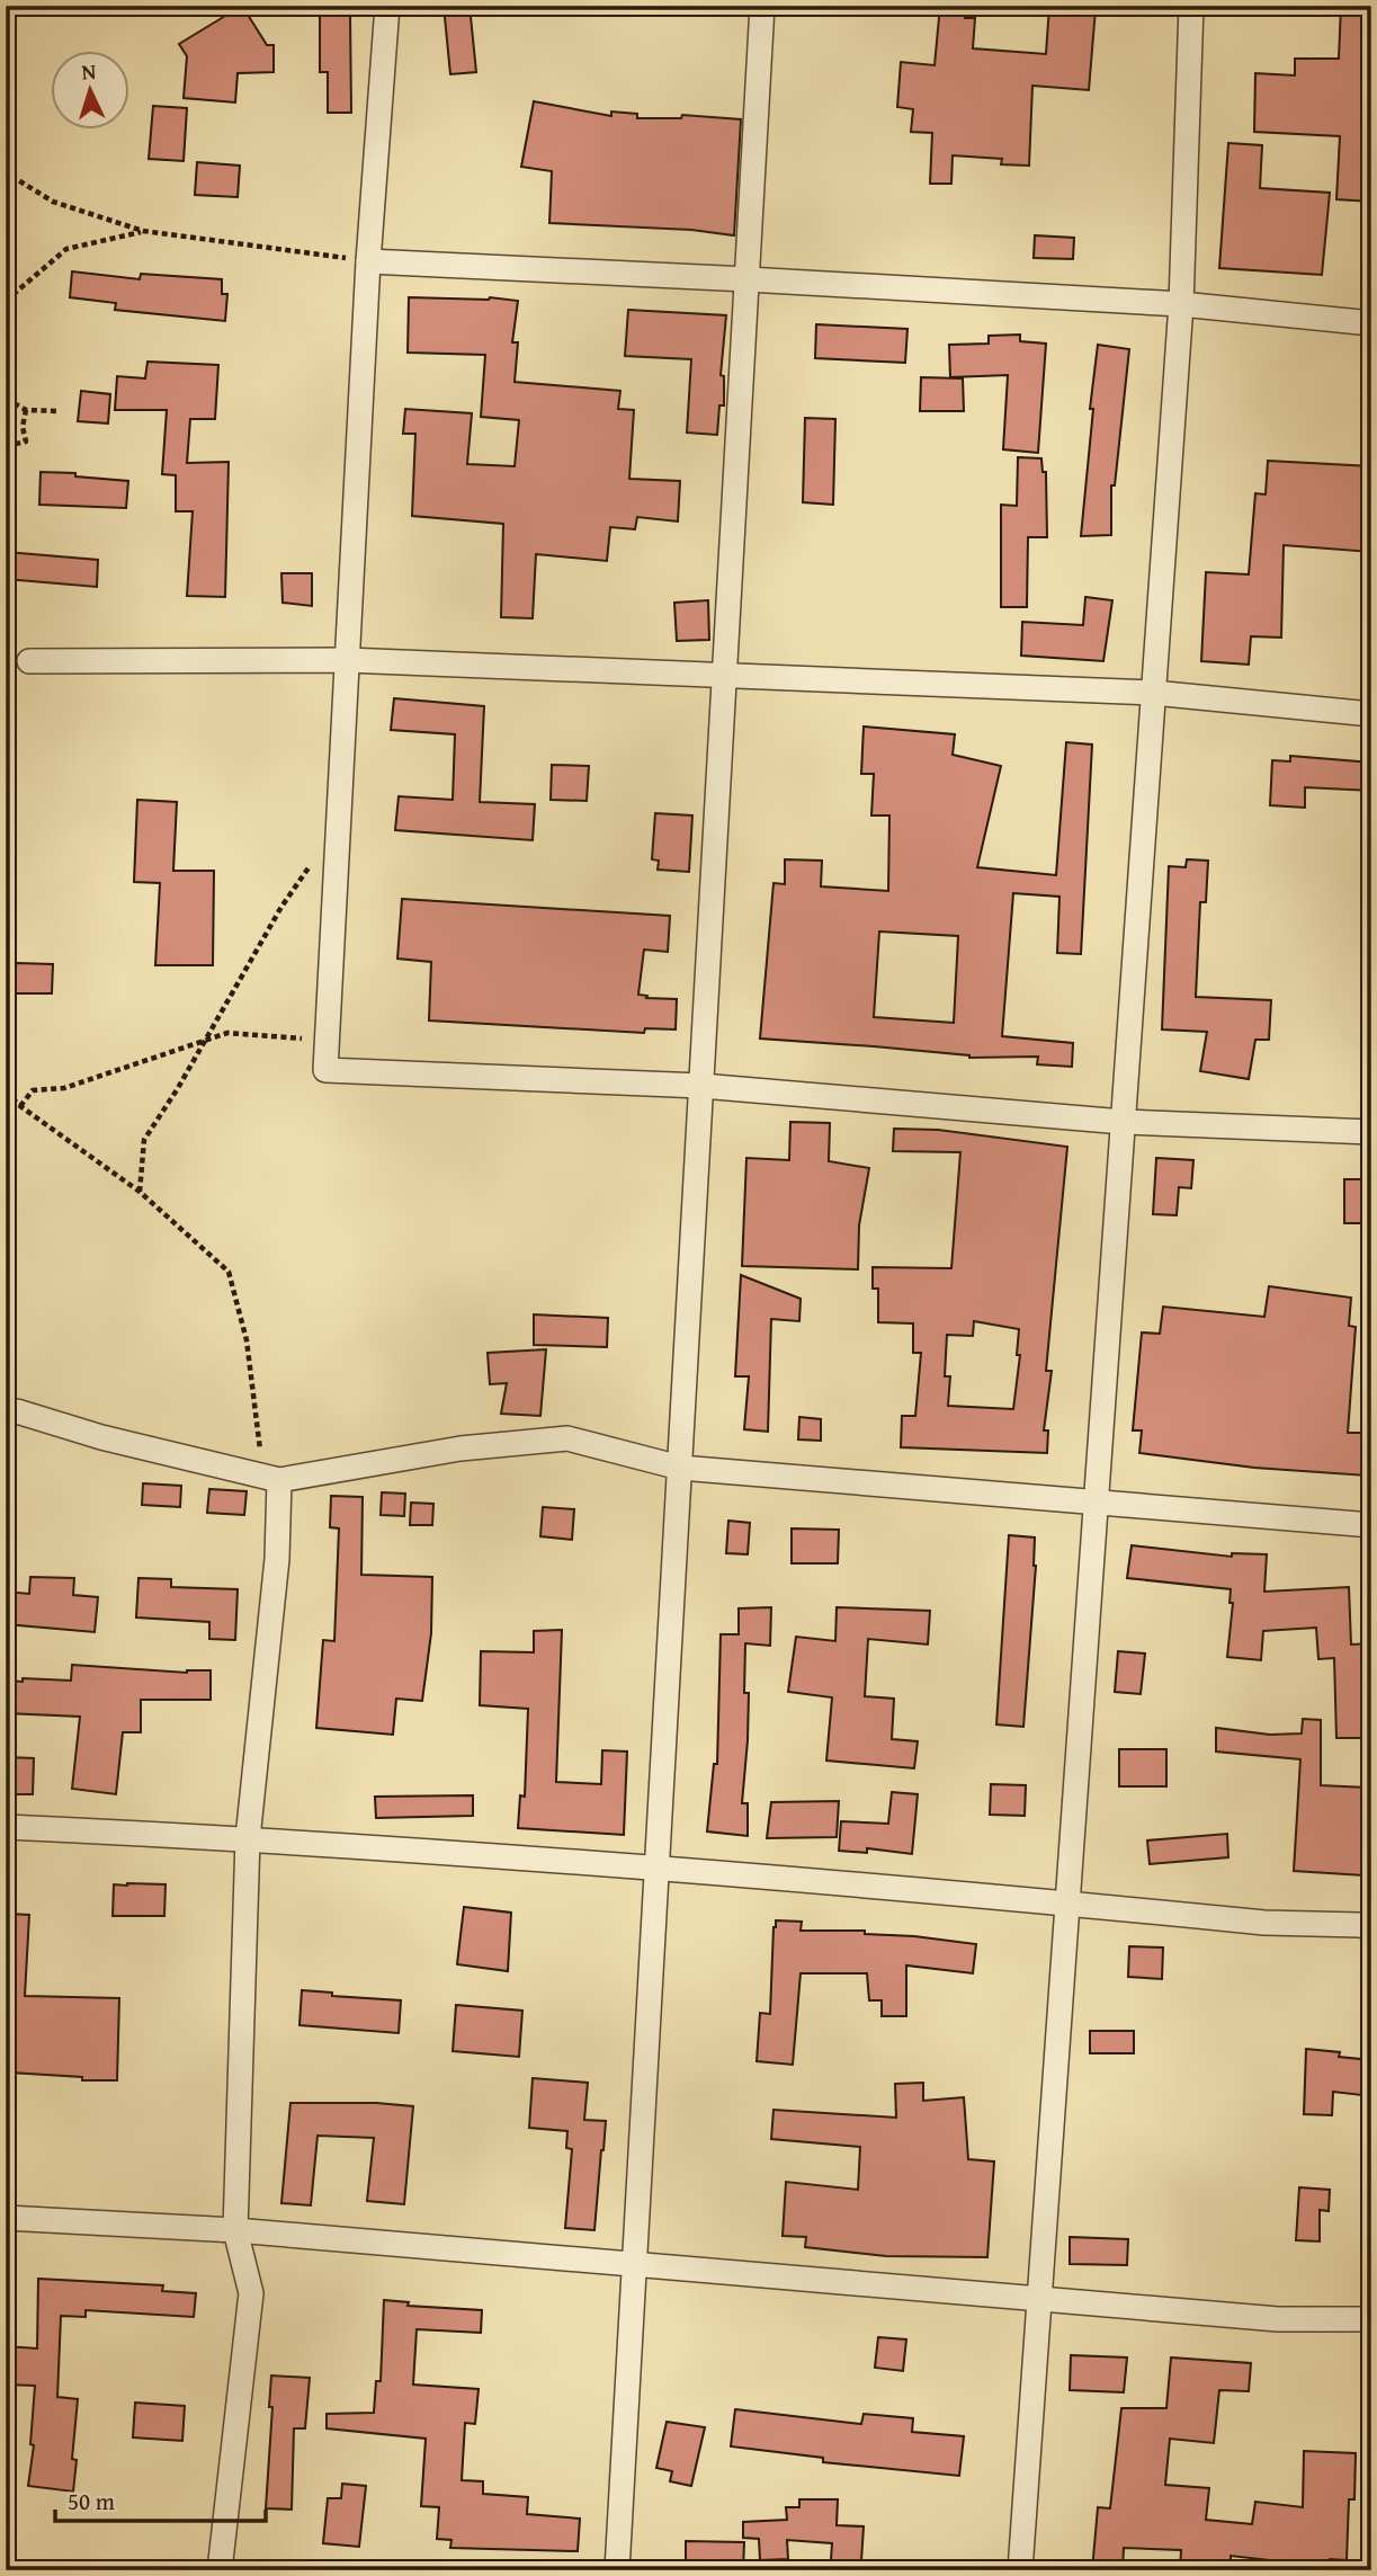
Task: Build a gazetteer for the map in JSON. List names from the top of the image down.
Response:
{
  "scale_bar": "50 m",
  "north": "top"
}
